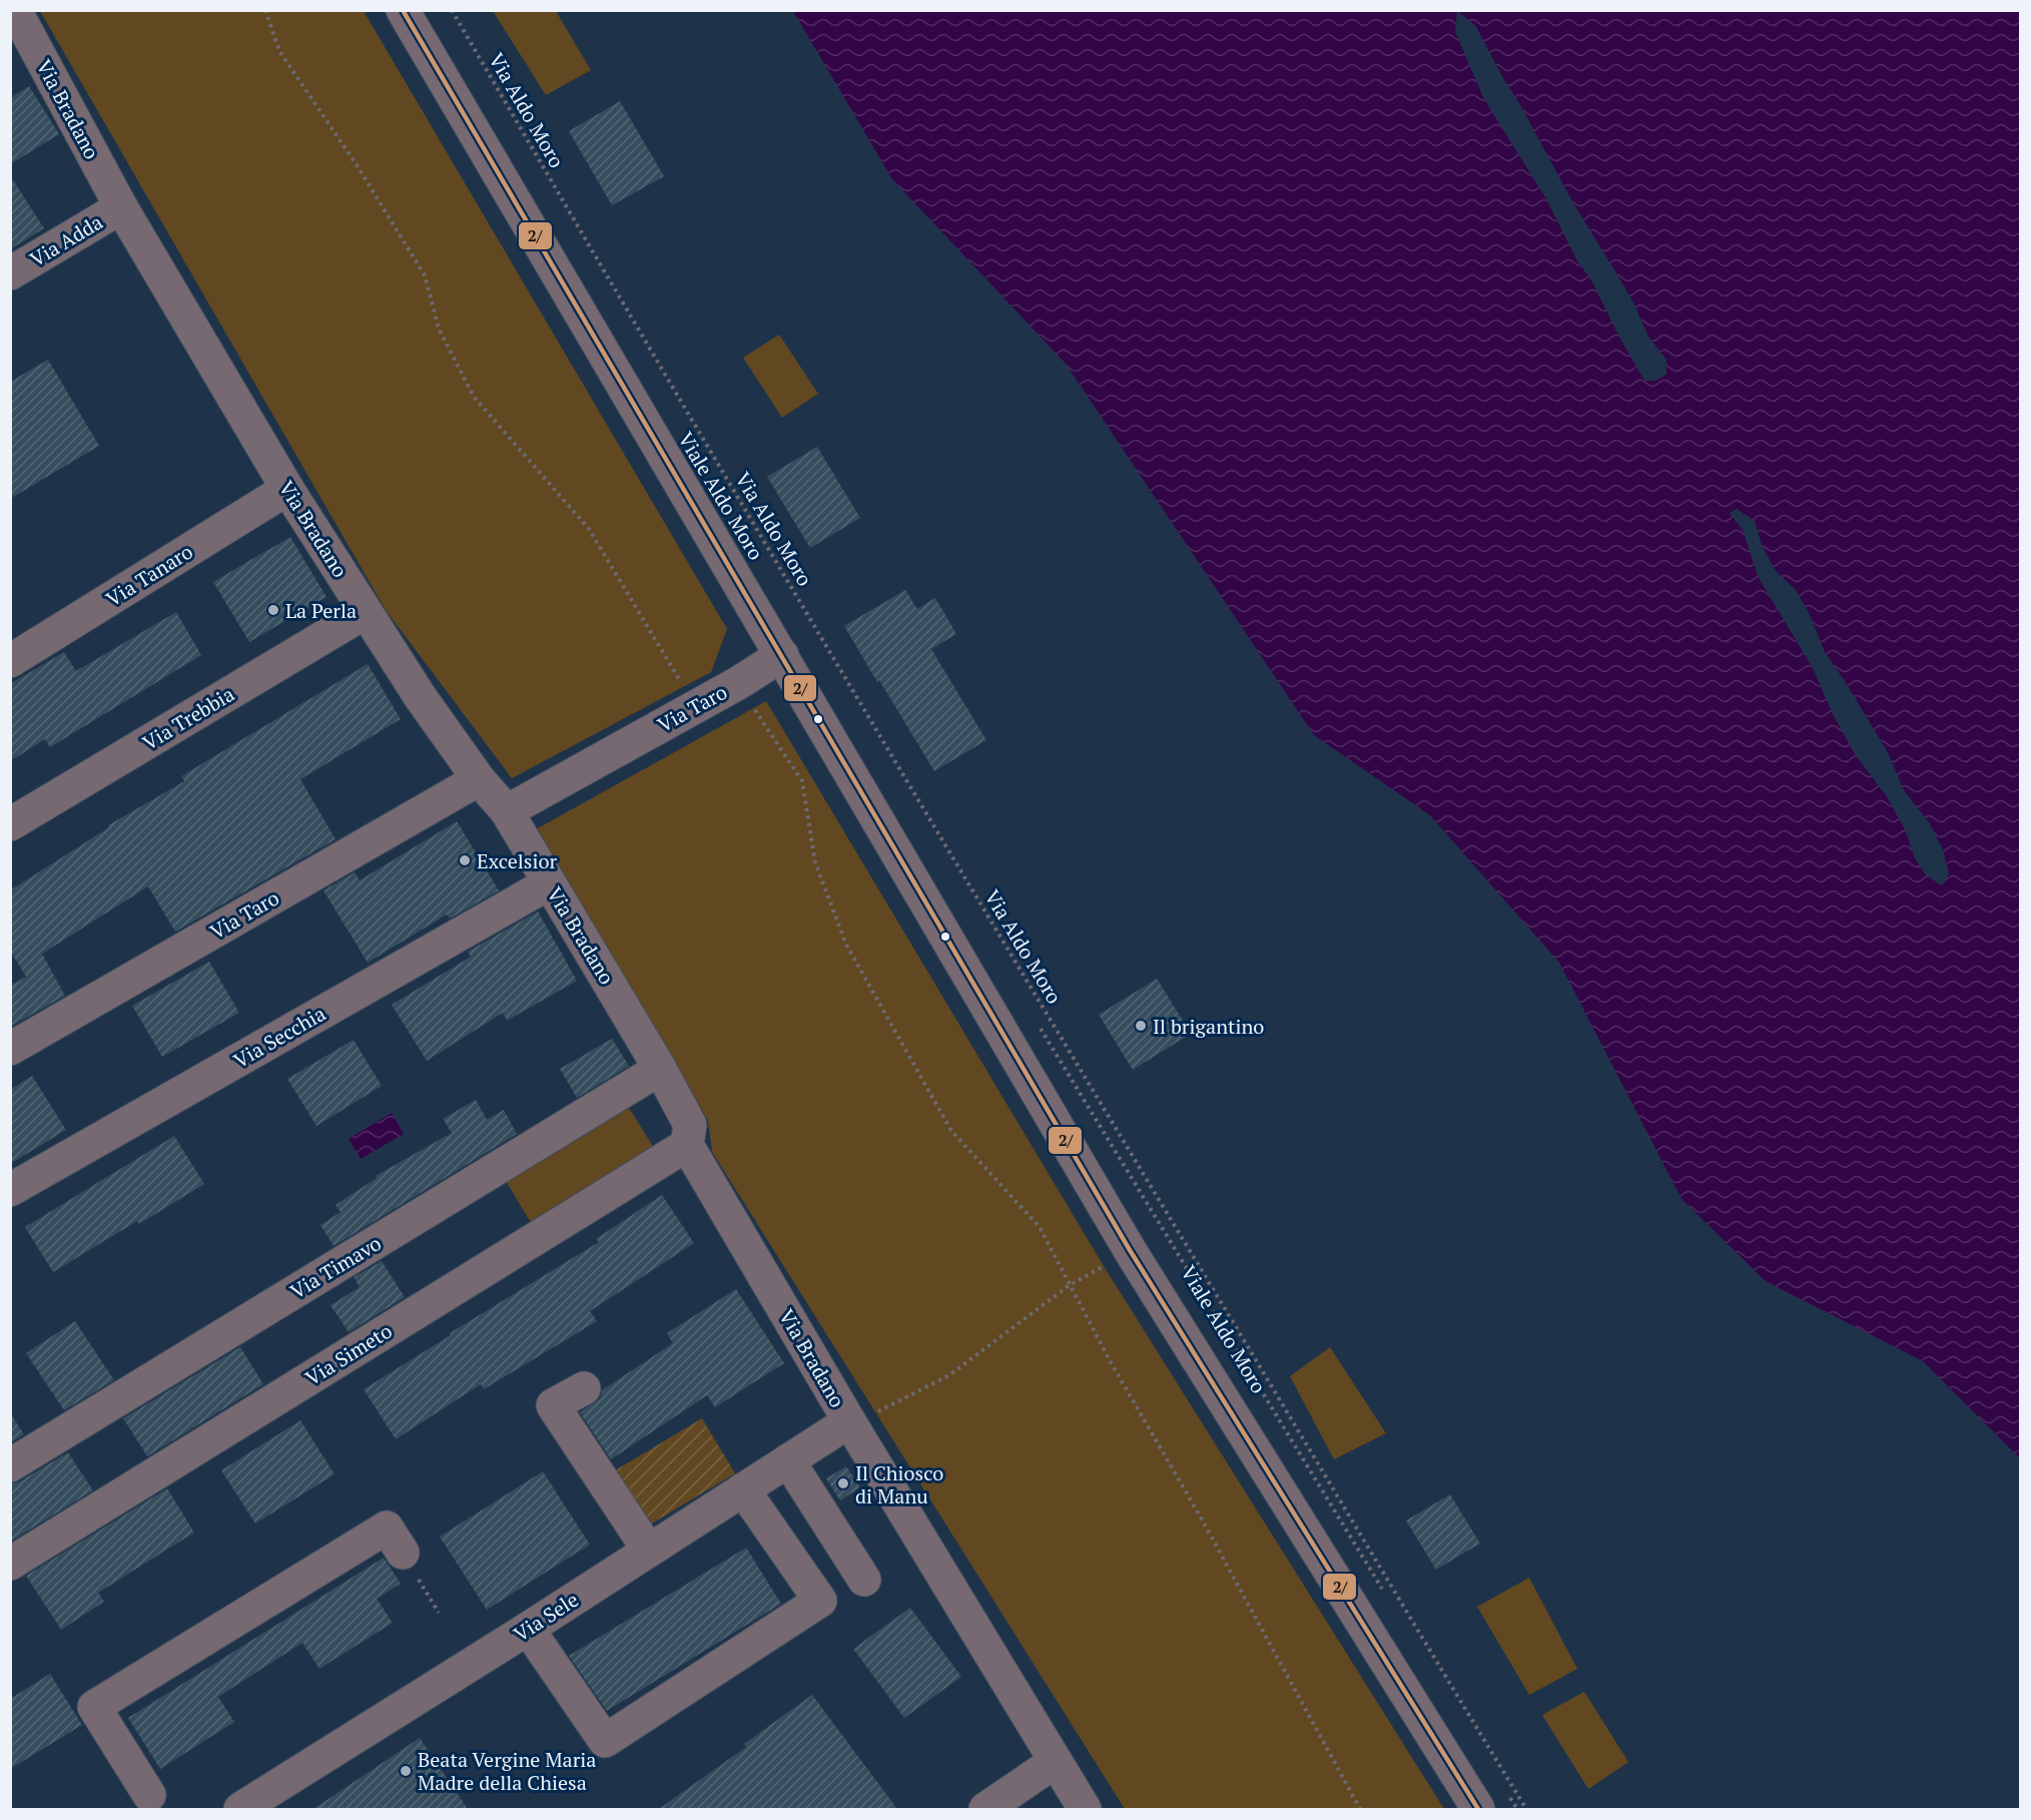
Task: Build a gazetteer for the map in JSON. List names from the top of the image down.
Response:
{
  "streets": {
    "street": [
      "Via Bradano",
      "Via Adda",
      "Viale Aldo Moro",
      "Via Tanaro",
      "Via Taro",
      "Via Trebbia",
      "Via Secchia",
      "Via Timavo",
      "Via Simeto",
      "Via Sele"
    ],
    "path": ["Via Aldo Moro"]
  },
  "crossings": [
    ["Via Bradano", "Via Adda"],
    ["Via Bradano", "Via Tanaro"],
    ["Via Bradano", "Via Taro"],
    ["Via Bradano", "Via Trebbia"],
    ["Via Bradano", "Via Secchia"],
    ["Via Bradano", "Via Timavo"],
    ["Via Bradano", "Via Simeto"],
    ["Via Bradano", "Via Sele"],
    ["Via Aldo Moro", "Viale Aldo Moro"],
    ["Viale Aldo Moro", "Via Taro"]
  ],
  "places": [
    "La Perla",
    "Excelsior",
    "Il brigantino",
    "Il Chiosco di Manu",
    "Beata Vergine Maria Madre della Chiesa"
  ],
  "lines": ["transit line 2/"]
}
